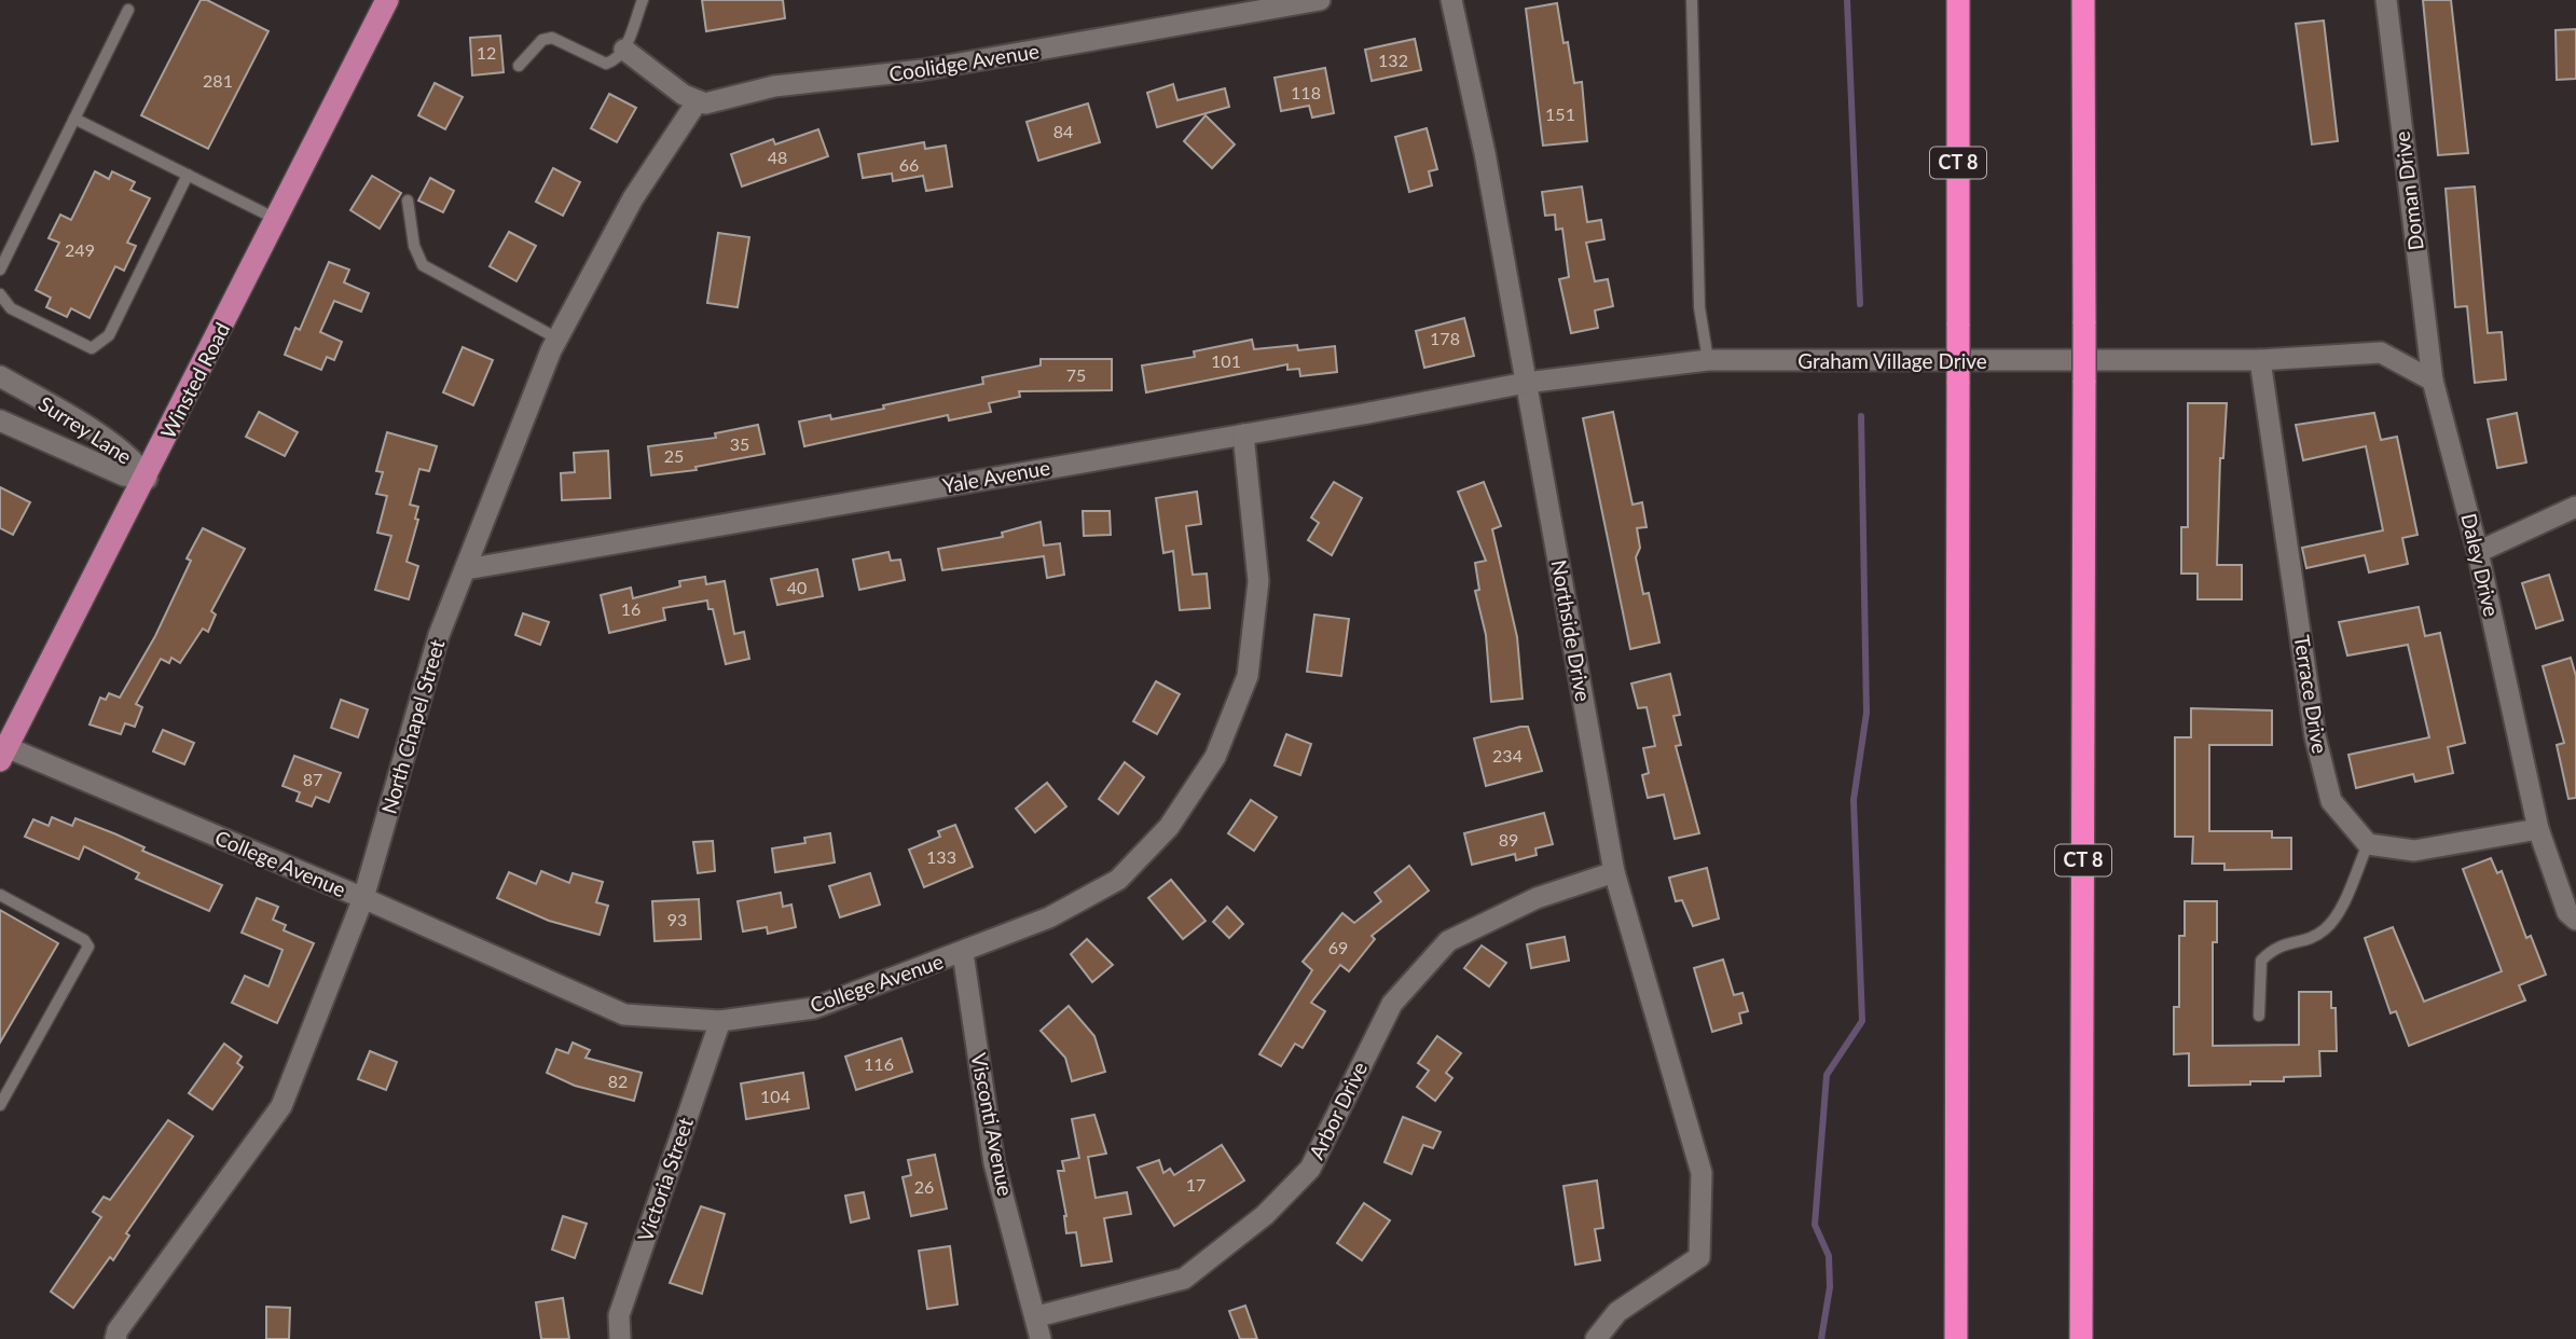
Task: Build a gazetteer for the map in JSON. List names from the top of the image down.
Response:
{
  "streets": {
    "highway": ["CT 8"],
    "main road": ["Winsted Road"],
    "street": [
      "Coolidge Avenue",
      "Doman Drive",
      "Graham Village Drive",
      "Surrey Lane",
      "Yale Avenue",
      "Daley Drive",
      "Northside Drive",
      "Terrace Drive",
      "North Chapel Street",
      "College Avenue",
      "Arbor Drive",
      "Visconti Avenue",
      "Victoria Street"
    ]
  },
  "crossings": [
    ["Coolidge Avenue", "North Chapel Street"],
    ["Doman Drive", "Daley Drive"],
    ["Graham Village Drive", "Yale Avenue"],
    ["Graham Village Drive", "Northside Drive"],
    ["Graham Village Drive", "Terrace Drive"],
    ["Winsted Road", "Surrey Lane"],
    ["Winsted Road", "College Avenue"],
    ["Yale Avenue", "Northside Drive"],
    ["Yale Avenue", "North Chapel Street"],
    ["Yale Avenue", "College Avenue"],
    ["Northside Drive", "Arbor Drive"],
    ["North Chapel Street", "College Avenue"],
    ["College Avenue", "Visconti Avenue"],
    ["College Avenue", "Victoria Street"],
    ["Arbor Drive", "Visconti Avenue"]
  ],
  "house_numbers": [
    "12",
    "132",
    "281",
    "118",
    "151",
    "84",
    "48",
    "66",
    "249",
    "178",
    "101",
    "75",
    "35",
    "25",
    "40",
    "16",
    "234",
    "87",
    "89",
    "133",
    "93",
    "69",
    "116",
    "82",
    "104",
    "17",
    "26"
  ]
}
